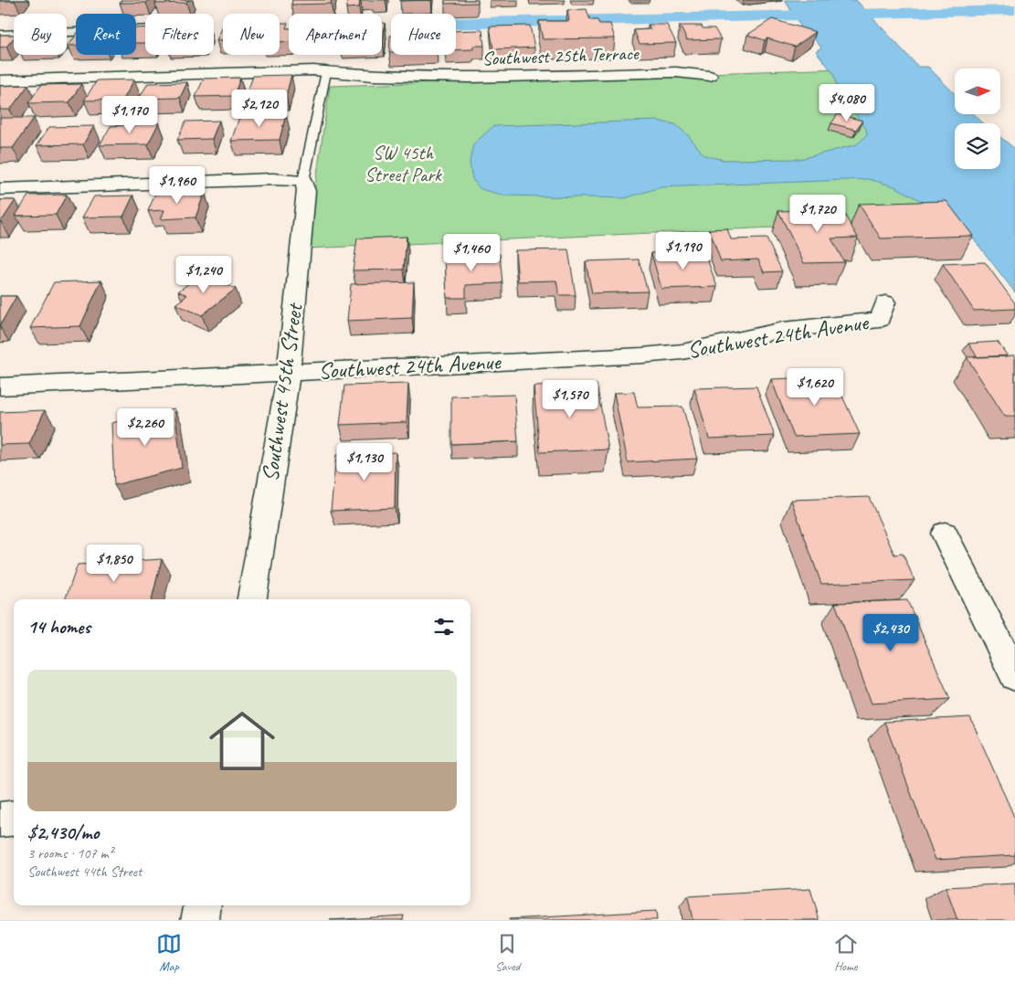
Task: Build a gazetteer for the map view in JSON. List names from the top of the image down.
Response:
{
  "streets": {
    "street": ["Southwest 25th Terrace", "Southwest 24th Avenue", "Southwest 45th Street"]
  },
  "crossings": [
    ["Southwest 24th Avenue", "Southwest 45th Street"]
  ],
  "parks": ["SW 45th Street Park"],
  "north": "right",
  "page": {
    "chip": [
      "Buy",
      "Rent",
      "Filters",
      "New",
      "Apartment",
      "House"
    ],
    "price": [
      "$4,080",
      "$2,120",
      "$1,170",
      "$1,960",
      "$1,720",
      "$1,190",
      "$1,460",
      "$1,240",
      "$1,620",
      "$1,570",
      "$2,260",
      "$1,130",
      "$1,850",
      "$2,430"
    ],
    "heading": "14 homes",
    "list": [
      {
        "name": "$2,430/mo",
        "note": "3 rooms · 107 m² · Southwest 44th Street"
      }
    ],
    "tabs": ["Map", "Saved", "Home"]
  }
}
